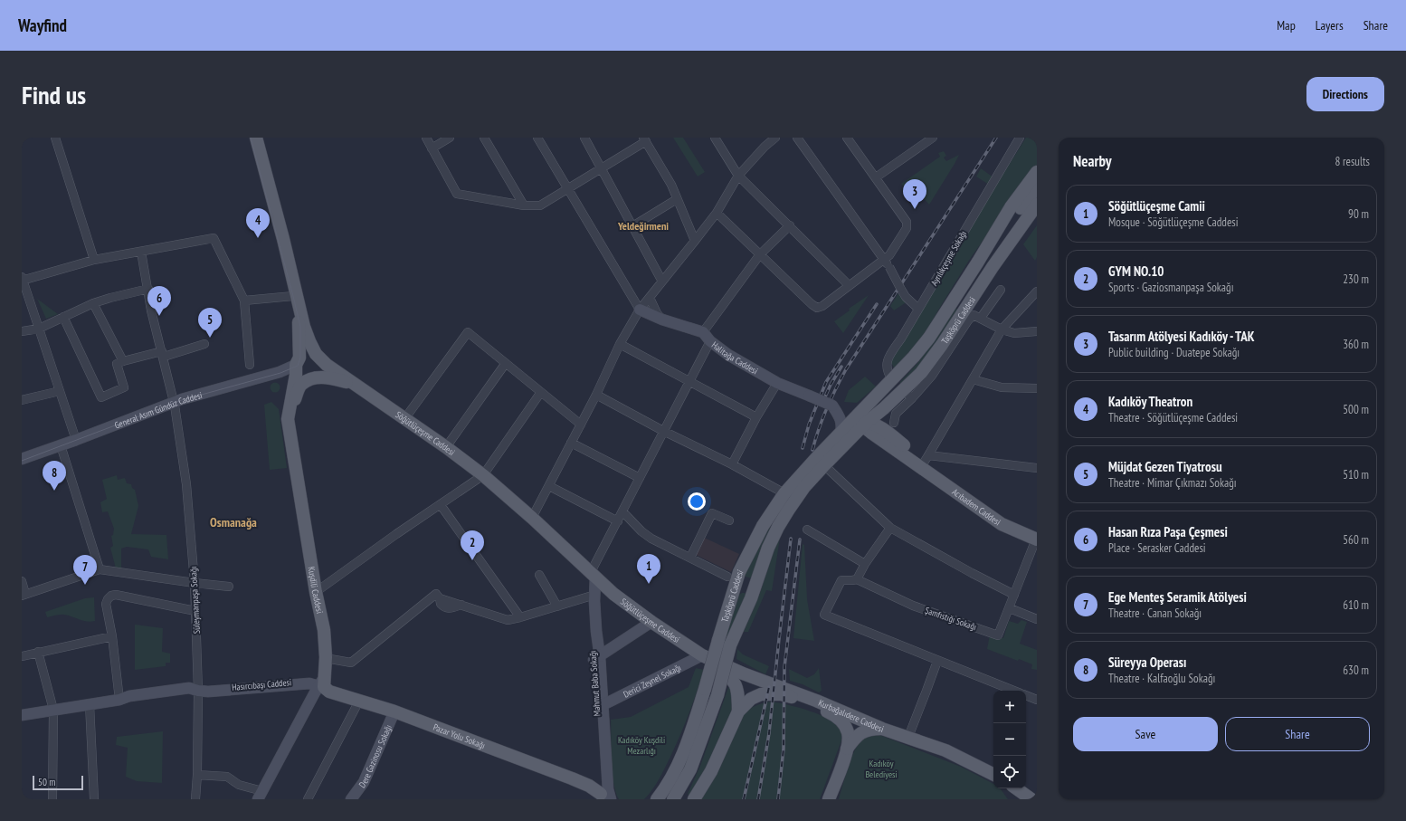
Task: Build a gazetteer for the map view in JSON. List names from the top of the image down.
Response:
{
  "streets": {
    "main road": [
      "Taşköprü Caddesi",
      "Söğütlüçeşme Caddesi",
      "Acıbadem Caddesi",
      "Kuşdili Caddesi",
      "Kurbağalıdere Caddesi",
      "Pazar Yolu Sokağı"
    ],
    "street": [
      "Ayrılıkçeşme Sokağı",
      "Halitağa Caddesi",
      "General Asım Gündüz Caddesi",
      "Süleymanpaşa Sokağı",
      "Şamfıstığı Sokağı",
      "Derici Zeynel Sokağı",
      "Mahmut Baba Sokağı",
      "Hasırcıbaşı Caddesi",
      "Dere Gazinosu Sokağı"
    ]
  },
  "crossings": [
    ["Ayrılıkçeşme Sokağı", "Taşköprü Caddesi"],
    ["Taşköprü Caddesi", "Halitağa Caddesi"],
    ["Taşköprü Caddesi", "Acıbadem Caddesi"],
    ["Halitağa Caddesi", "Acıbadem Caddesi"],
    ["General Asım Gündüz Caddesi", "Kuşdili Caddesi"],
    ["General Asım Gündüz Caddesi", "Süleymanpaşa Sokağı"],
    ["Söğütlüçeşme Caddesi", "Derici Zeynel Sokağı"],
    ["Söğütlüçeşme Caddesi", "Mahmut Baba Sokağı"],
    ["Söğütlüçeşme Caddesi", "Kurbağalıdere Caddesi"],
    ["Acıbadem Caddesi", "Şamfıstığı Sokağı"],
    ["Kuşdili Caddesi", "Hasırcıbaşı Caddesi"],
    ["Kuşdili Caddesi", "Pazar Yolu Sokağı"],
    ["Süleymanpaşa Sokağı", "Hasırcıbaşı Caddesi"],
    ["Derici Zeynel Sokağı", "Mahmut Baba Sokağı"],
    ["Derici Zeynel Sokağı", "Kurbağalıdere Caddesi"],
    ["Mahmut Baba Sokağı", "Pazar Yolu Sokağı"],
    ["Hasırcıbaşı Caddesi", "Pazar Yolu Sokağı"],
    ["Pazar Yolu Sokağı", "Dere Gazinosu Sokağı"]
  ],
  "districts": ["Yeldeğirmeni", "Osmanağa"],
  "parks": ["Kadıköy Kuşdili Mezarlığı", "Kadıköy Belediyesi"],
  "scale_bar": "50 m",
  "page": {
    "header": "Wayfind",
    "nav": ["Map", "Layers", "Share"],
    "buttons": [
      "Directions",
      ["Save", "Share"]
    ],
    "title": "Find us",
    "heading": ["Nearby", "8 results"],
    "pins": [
      "3",
      "4",
      "6",
      "5",
      "8",
      "2",
      "1",
      "7"
    ],
    "list": [
      {
        "mark": "1",
        "name": "Söğütlüçeşme Camii",
        "note": "Mosque · Söğütlüçeşme Caddesi",
        "value": "90 m"
      },
      {
        "mark": "2",
        "name": "GYM NO.10",
        "note": "Sports · Gaziosmanpaşa Sokağı",
        "value": "230 m"
      },
      {
        "mark": "3",
        "name": "Tasarım Atölyesi Kadıköy - TAK",
        "note": "Public building · Duatepe Sokağı",
        "value": "360 m"
      },
      {
        "mark": "4",
        "name": "Kadıköy Theatron",
        "note": "Theatre · Söğütlüçeşme Caddesi",
        "value": "500 m"
      },
      {
        "mark": "5",
        "name": "Müjdat Gezen Tiyatrosu",
        "note": "Theatre · Mimar Çıkmazı Sokağı",
        "value": "510 m"
      },
      {
        "mark": "6",
        "name": "Hasan Rıza Paşa Çeşmesi",
        "note": "Place · Serasker Caddesi",
        "value": "560 m"
      },
      {
        "mark": "7",
        "name": "Ege Menteş Seramik Atölyesi",
        "note": "Theatre · Canan Sokağı",
        "value": "610 m"
      },
      {
        "mark": "8",
        "name": "Süreyya Operası",
        "note": "Theatre · Kalfaoğlu Sokağı",
        "value": "630 m"
      }
    ],
    "map_buttons": ["+", "−"],
    "scale": "50 m"
  }
}
